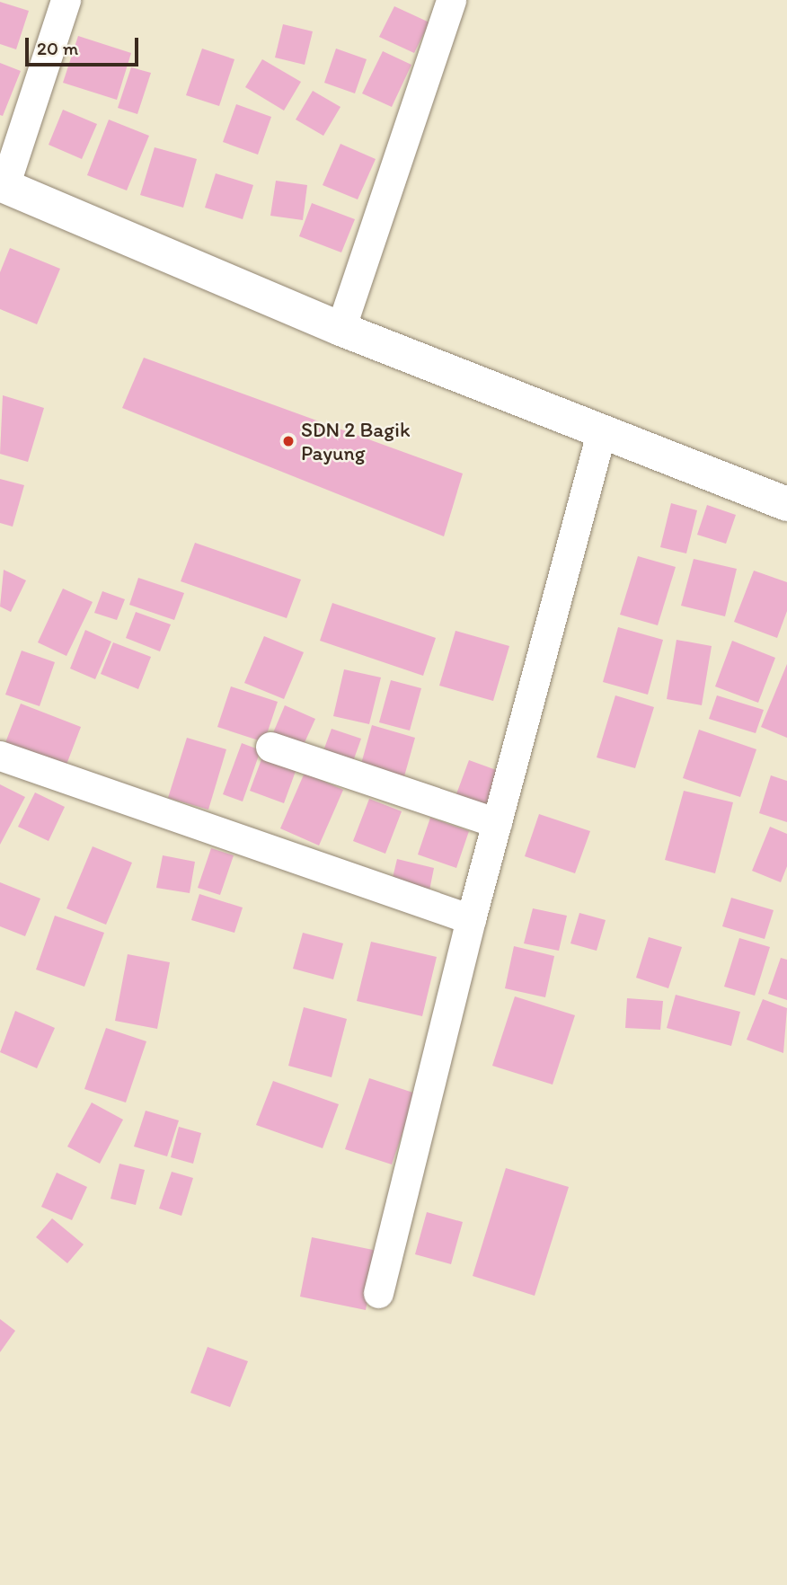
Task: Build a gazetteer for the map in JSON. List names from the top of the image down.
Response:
{
  "places": ["SDN 2 Bagik Payung"],
  "scale_bar": "20 m"
}
